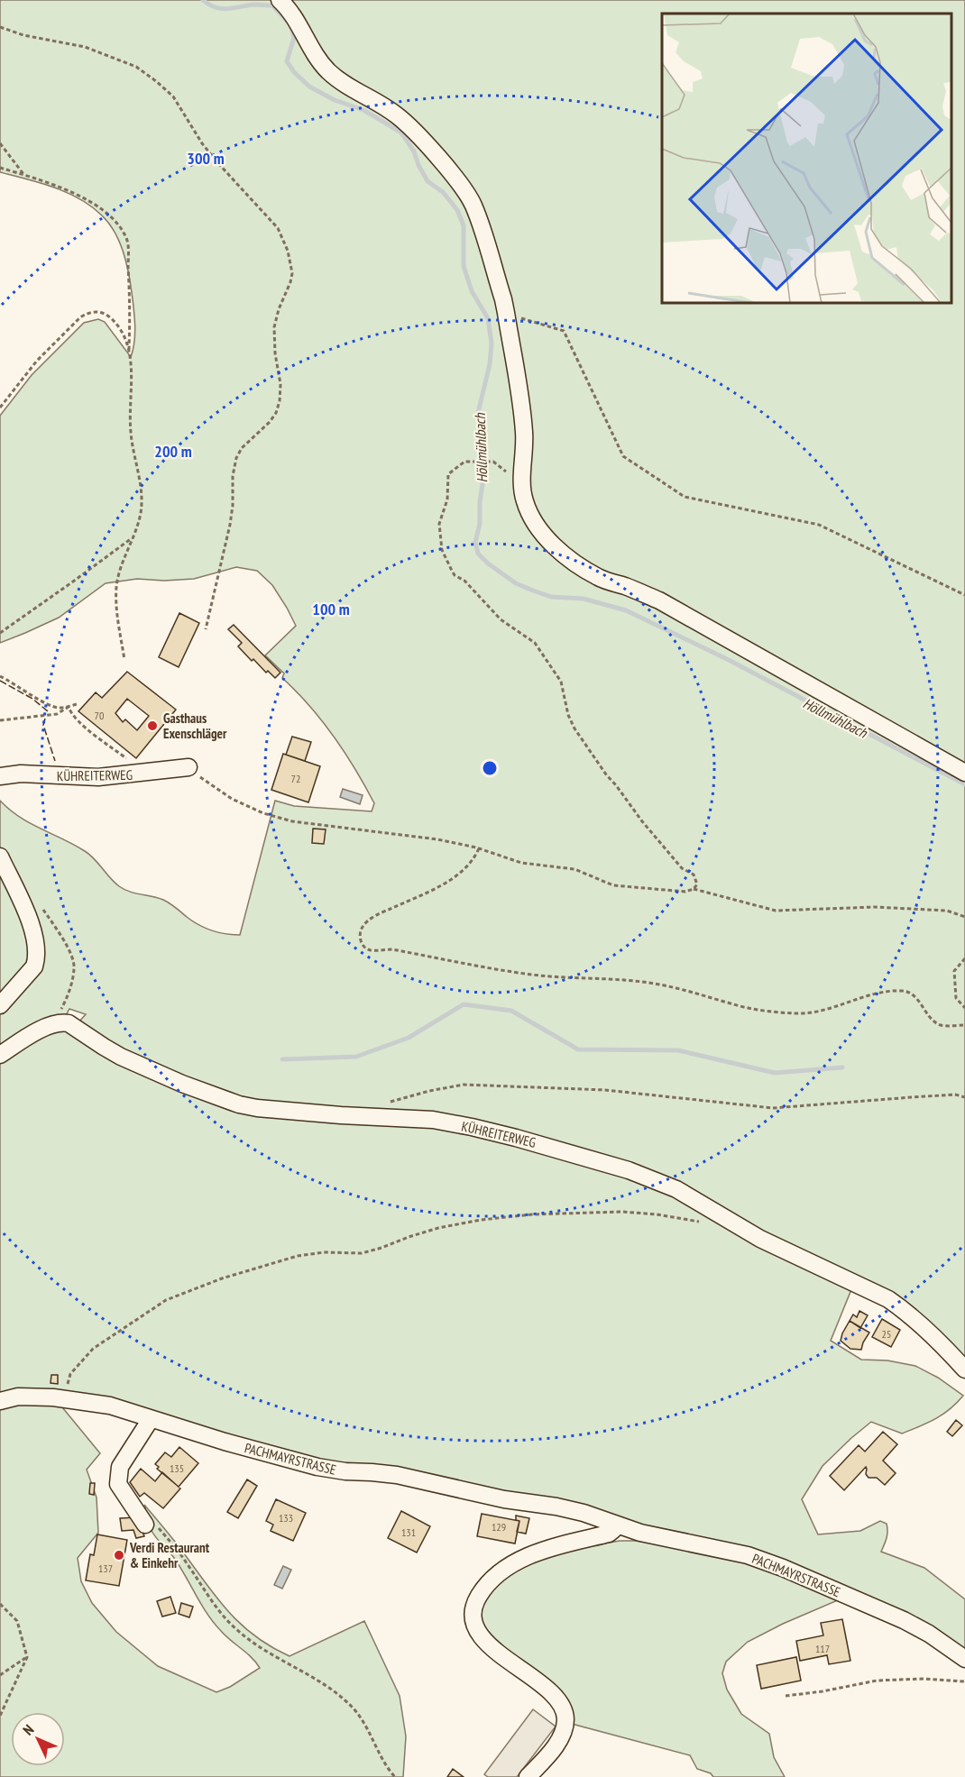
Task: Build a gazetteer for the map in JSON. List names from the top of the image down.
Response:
{
  "streets": {
    "street": ["KÜHREITERWEG", "PACHMAYRSTRASSE"]
  },
  "water": ["Höllmühlbach"],
  "places": ["Gasthaus Exenschläger", "Verdi Restaurant & Einkehr"],
  "house_numbers": [
    "70",
    "72",
    "25",
    "135",
    "133",
    "129",
    "131",
    "137",
    "117"
  ],
  "north": "top left",
  "rings": ["300 m", "200 m", "100 m"]
}
